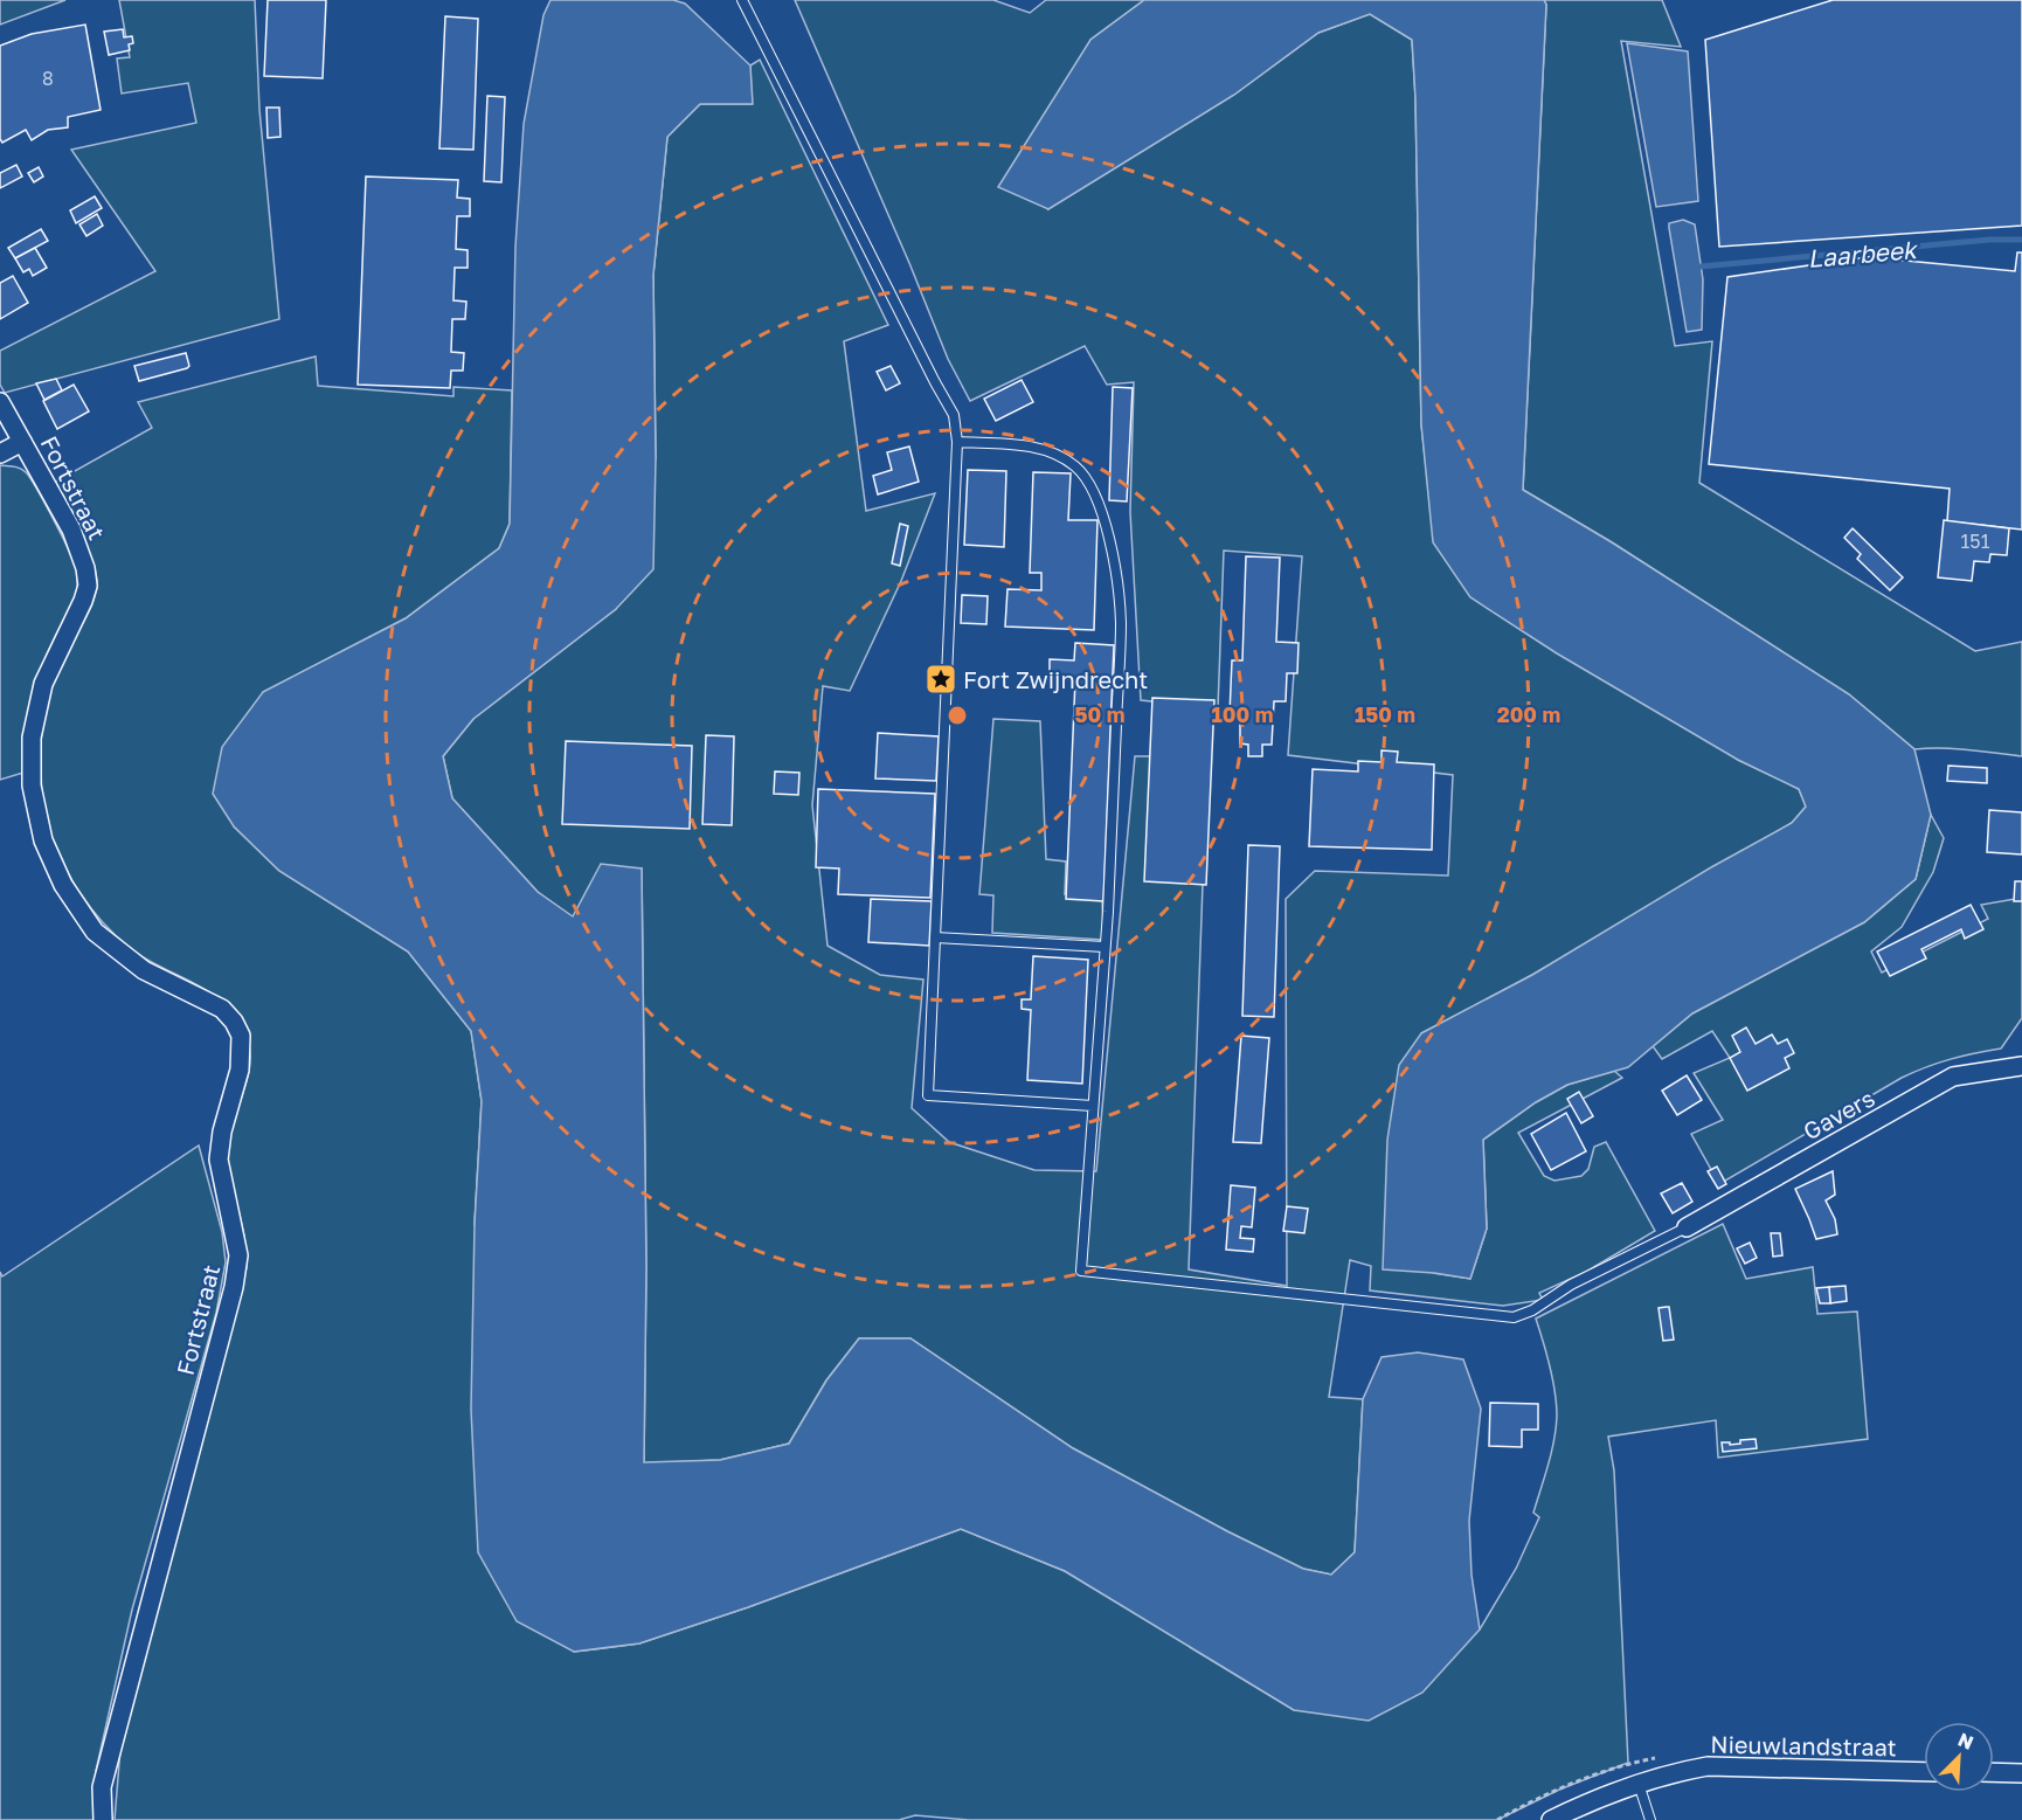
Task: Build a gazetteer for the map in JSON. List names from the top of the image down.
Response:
{
  "streets": {
    "street": ["Fortstraat", "Gavers", "Nieuwlandstraat"]
  },
  "water": ["Laarbeek"],
  "places": {
    "place": ["Fort Zwijndrecht"]
  },
  "house_numbers": ["8", "151"],
  "north": "top right",
  "rings": [
    "50 m",
    "100 m",
    "150 m",
    "200 m"
  ]
}
